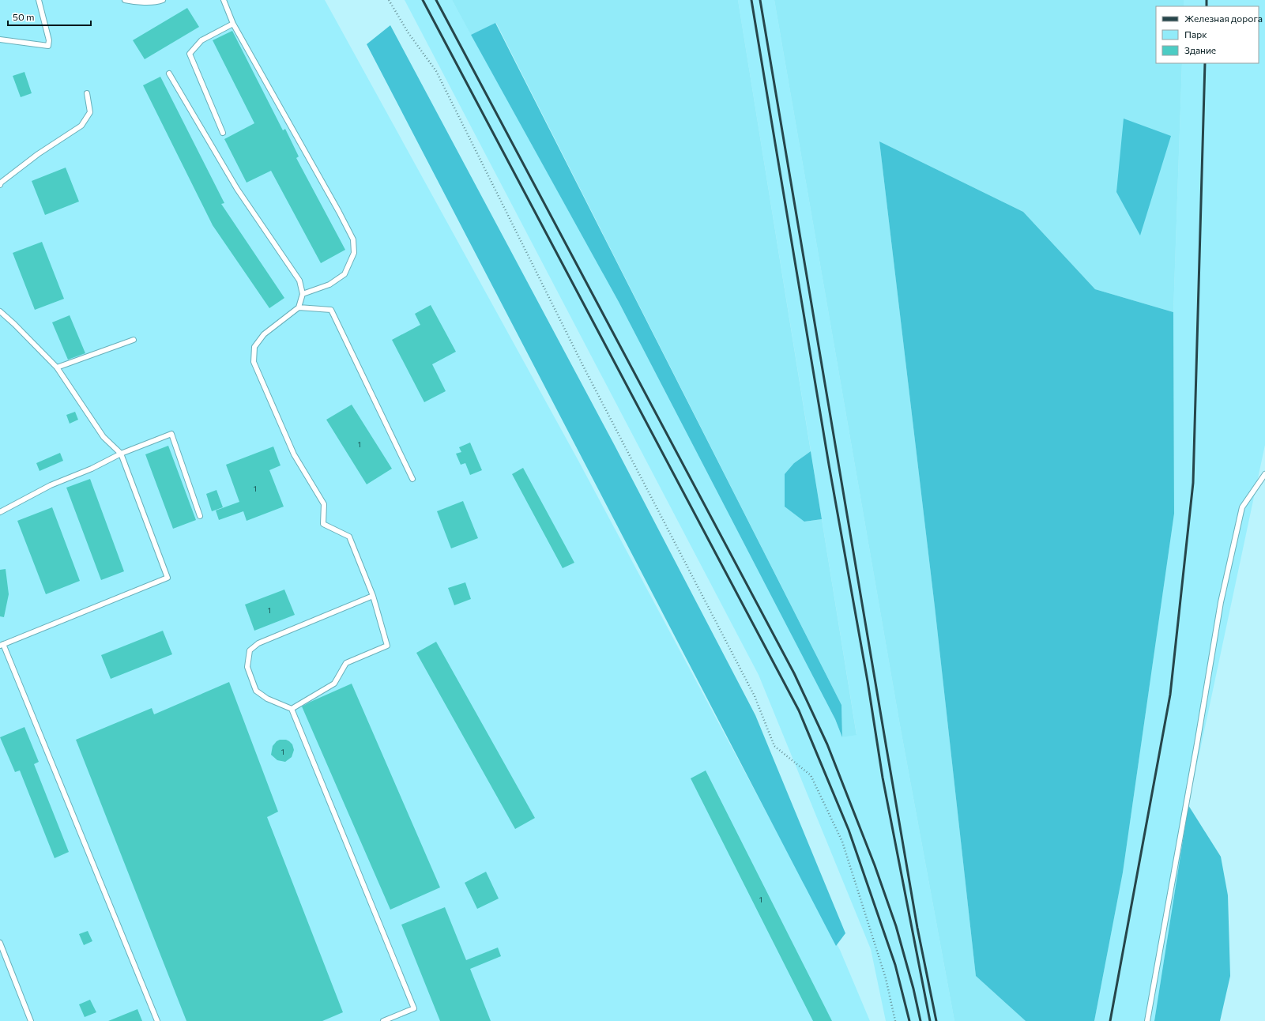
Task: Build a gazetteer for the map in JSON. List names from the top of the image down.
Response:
{
  "house_numbers": [
    "1",
    "1",
    "1",
    "1",
    "1"
  ],
  "legend": ["Железная дорога", "Парк", "Здание"],
  "scale_bar": "50 m"
}
